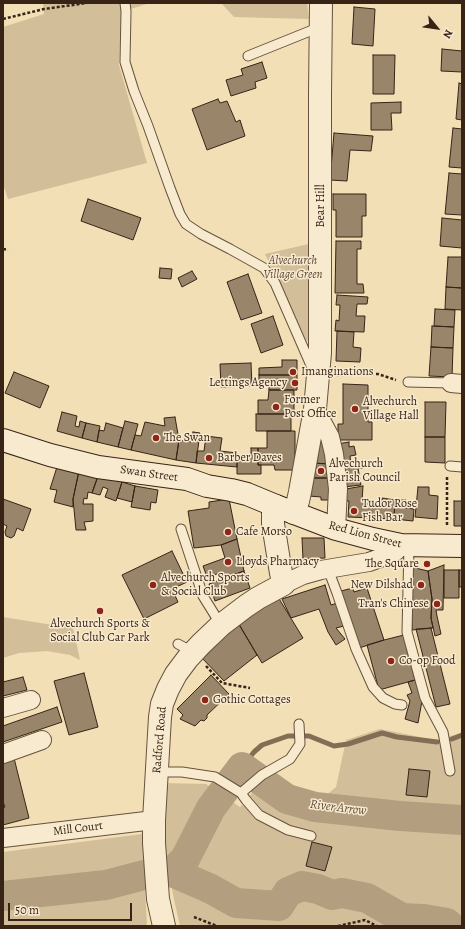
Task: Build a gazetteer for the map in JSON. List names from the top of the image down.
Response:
{
  "streets": {
    "street": [
      "Bear Hill",
      "Swan Street",
      "Red Lion Street",
      "Radford Road",
      "Mill Court"
    ]
  },
  "crossings": [
    ["Bear Hill", "Swan Street"],
    ["Bear Hill", "Red Lion Street"],
    ["Swan Street", "Red Lion Street"],
    ["Radford Road", "Mill Court"]
  ],
  "water": ["River Arrow"],
  "parks": ["Alvechurch Village Green"],
  "places": [
    "Imanginations",
    "Lettings Agency",
    "Former Post Office",
    "Alvechurch Village Hall",
    "The Swan",
    "Barber Daves",
    "Alvechurch Parish Council",
    "Tudor Rose Fish Bar",
    "Cafe Morso",
    "Lloyds Pharmacy",
    "The Square",
    "Alvechurch Sports & Social Club",
    "New Dilshad",
    "Tran's Chinese",
    "Alvechurch Sports & Social Club Car Park",
    "Co-op Food",
    "Gothic Cottages"
  ],
  "scale_bar": "50 m",
  "north": "bottom right"
}
